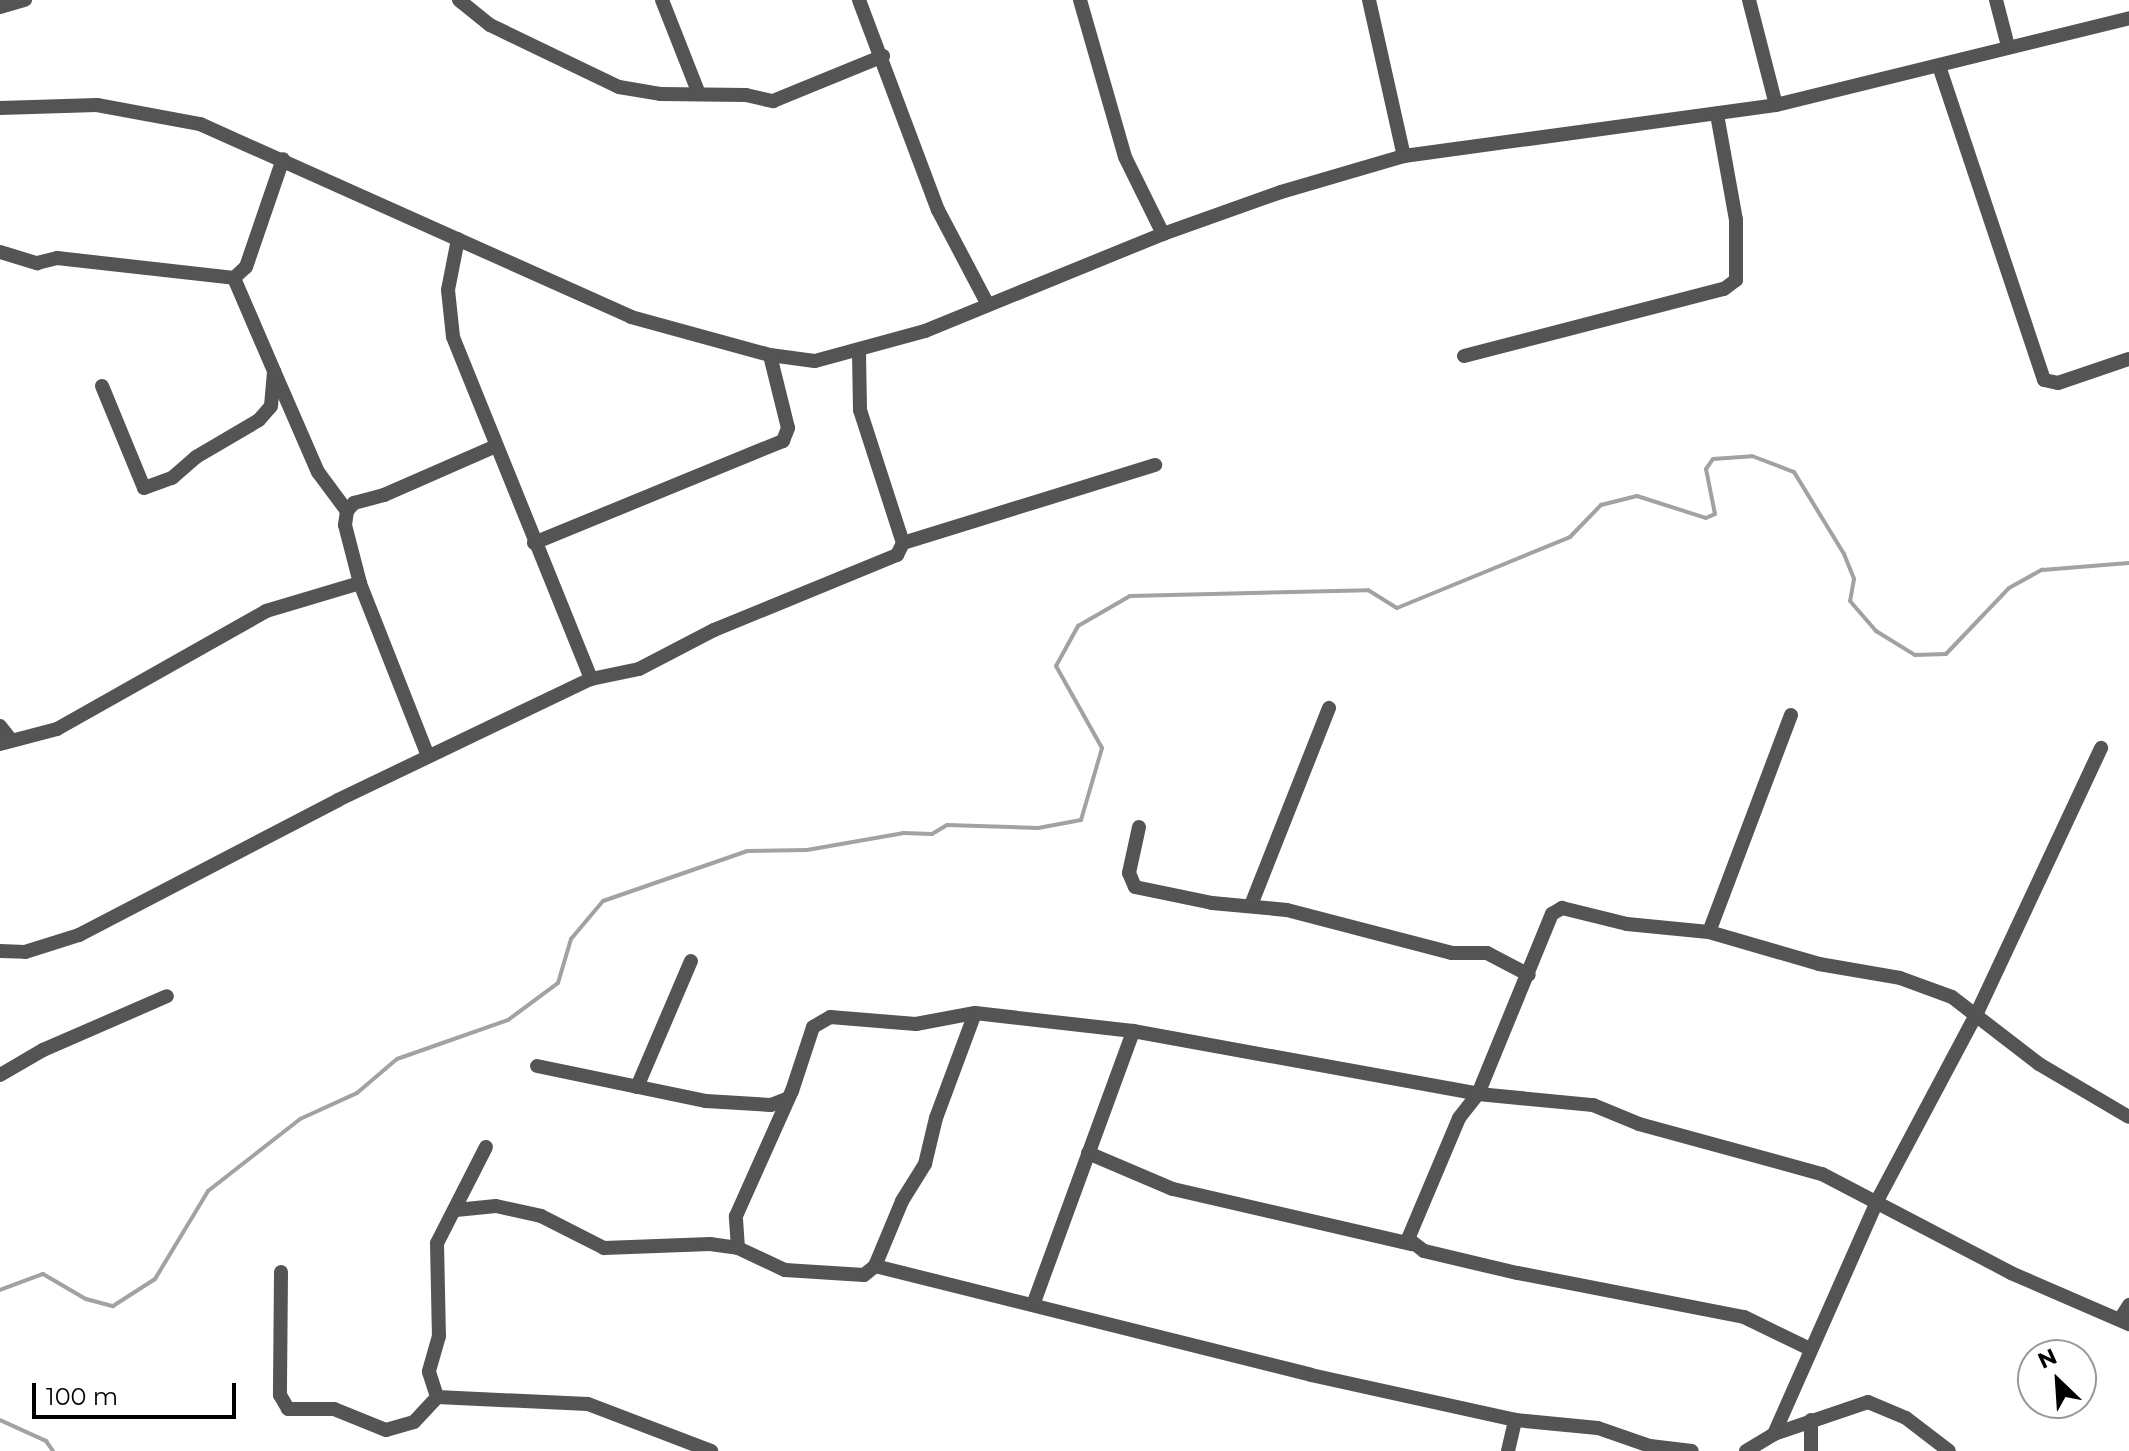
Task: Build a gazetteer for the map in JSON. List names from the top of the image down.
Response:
{
  "scale_bar": "100 m",
  "north": "top left"
}
